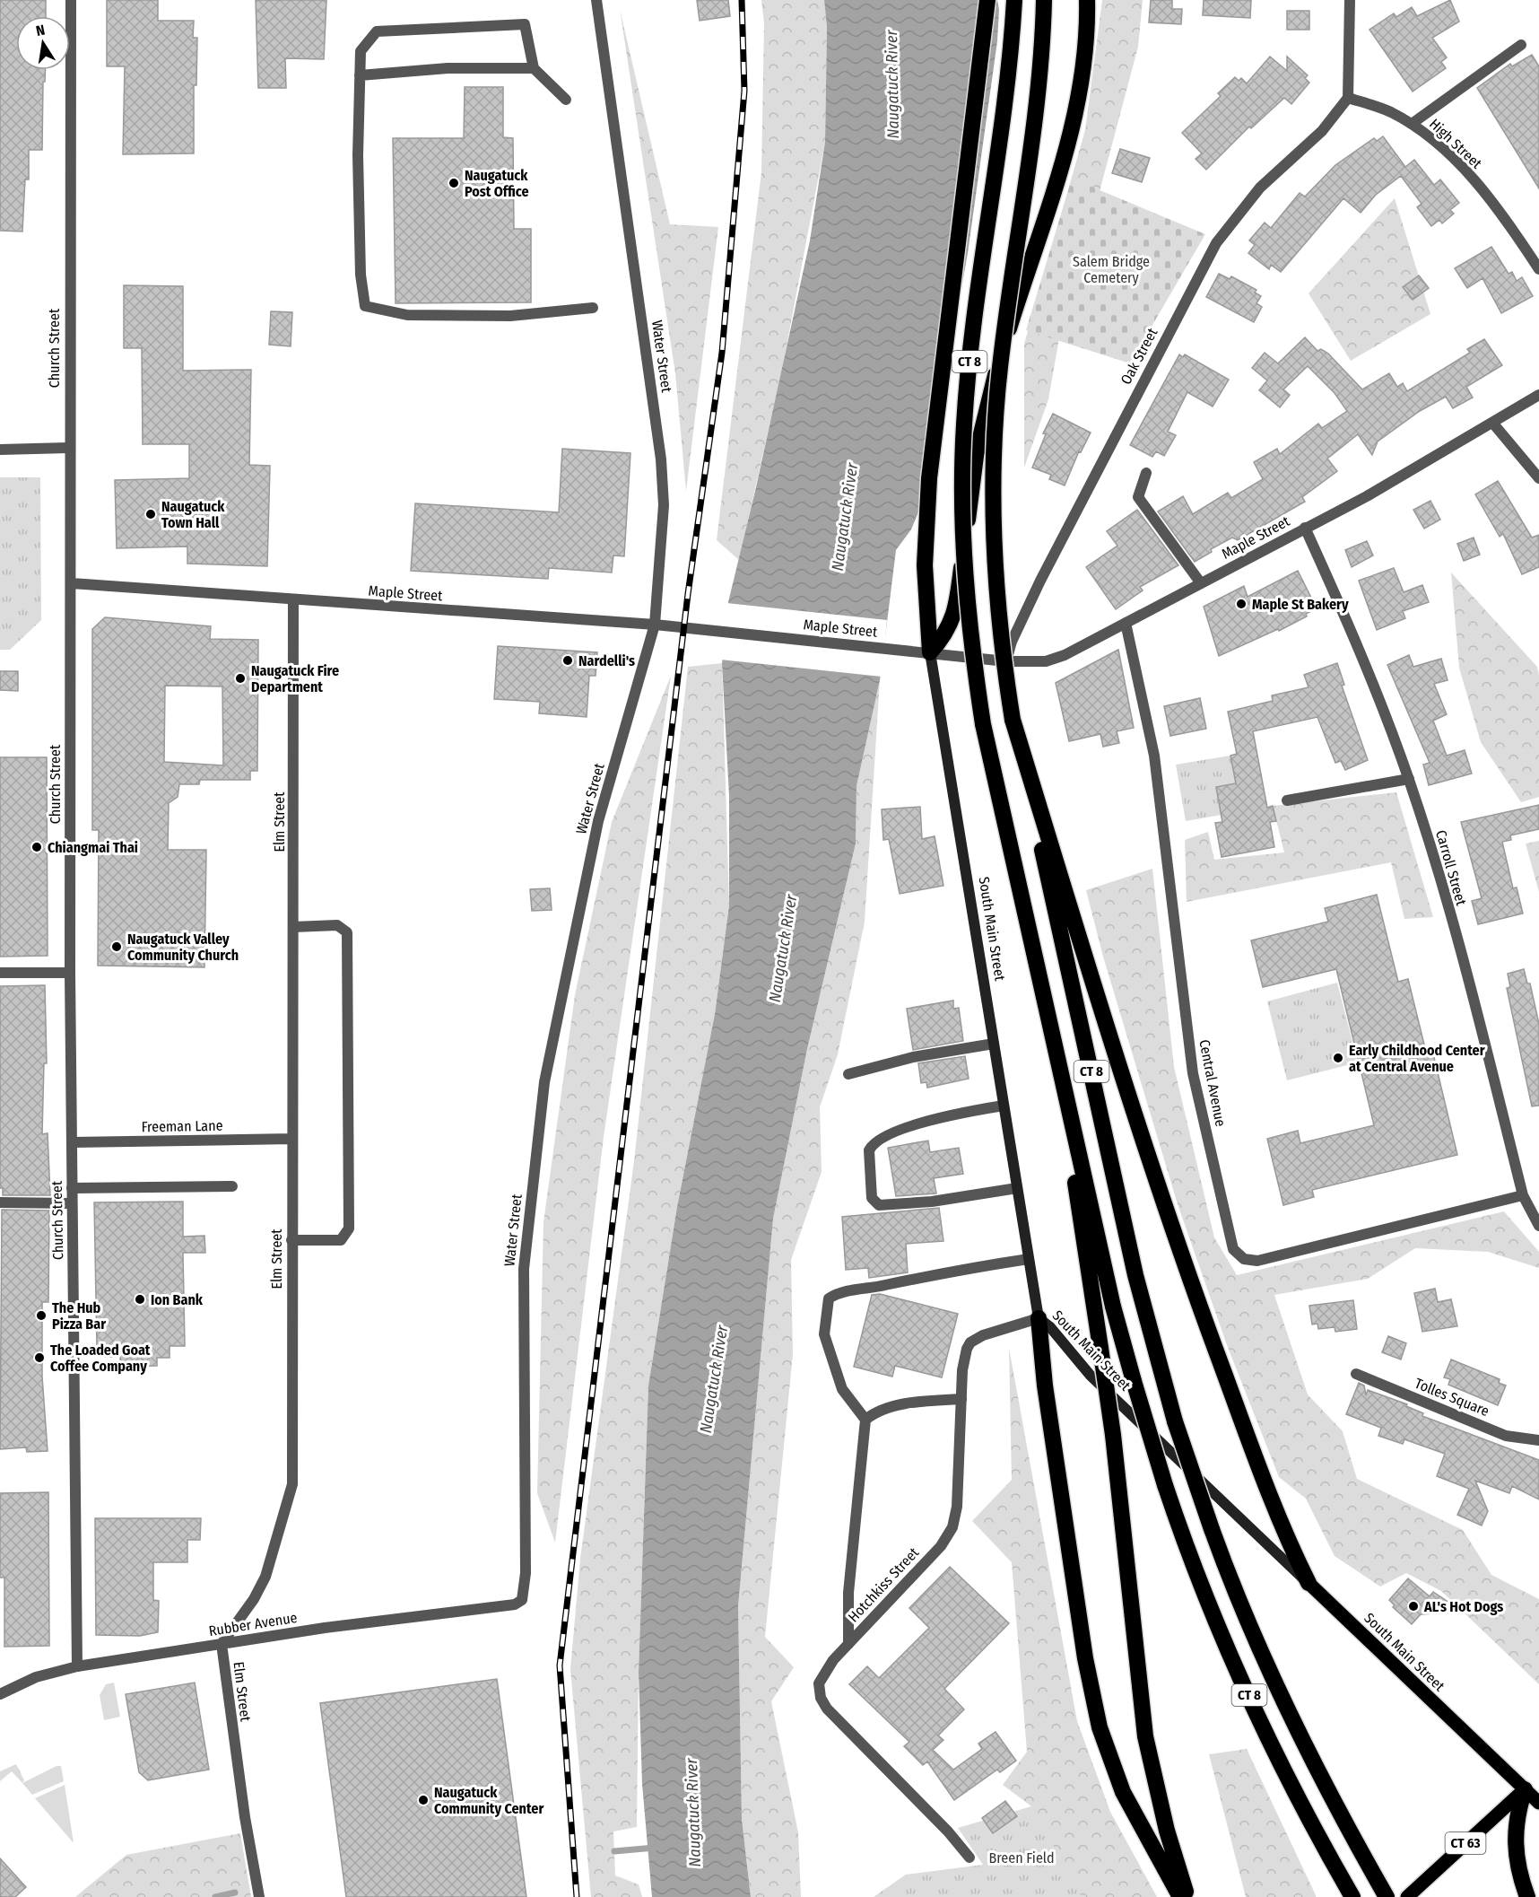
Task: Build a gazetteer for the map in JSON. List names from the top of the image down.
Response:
{
  "streets": {
    "highway": ["CT 8"],
    "main road": ["South Main Street", "CT 63"],
    "street": [
      "High Street",
      "Church Street",
      "Water Street",
      "Oak Street",
      "Maple Street",
      "Elm Street",
      "Carroll Street",
      "Central Avenue",
      "Freeman Lane",
      "Tolles Square",
      "Hotchkiss Street",
      "Rubber Avenue"
    ]
  },
  "crossings": [
    ["High Street", "Oak Street"],
    ["Church Street", "Maple Street"],
    ["Church Street", "Freeman Lane"],
    ["Church Street", "Rubber Avenue"],
    ["Water Street", "Maple Street"],
    ["Water Street", "Rubber Avenue"],
    ["Oak Street", "Maple Street"],
    ["Maple Street", "Elm Street"],
    ["Maple Street", "Carroll Street"],
    ["Maple Street", "South Main Street"],
    ["Maple Street", "Central Avenue"],
    ["Elm Street", "Freeman Lane"],
    ["Elm Street", "Rubber Avenue"],
    ["Carroll Street", "Central Avenue"],
    ["South Main Street", "Hotchkiss Street"],
    ["South Main Street", "CT 63"]
  ],
  "water": ["Naugatuck River"],
  "parks": ["Salem Bridge Cemetery", "Breen Field"],
  "places": [
    "Naugatuck Post Office",
    "Naugatuck Town Hall",
    "Maple St Bakery",
    "Nardelli's",
    "Naugatuck Fire Department",
    "Chiangmai Thai",
    "Naugatuck Valley Community Church",
    "Early Childhood Center at Central Avenue",
    "Ion Bank",
    "The Hub Pizza Bar",
    "The Loaded Goat Coffee Company",
    "AL's Hot Dogs",
    "Naugatuck Community Center"
  ],
  "north": "top"
}
